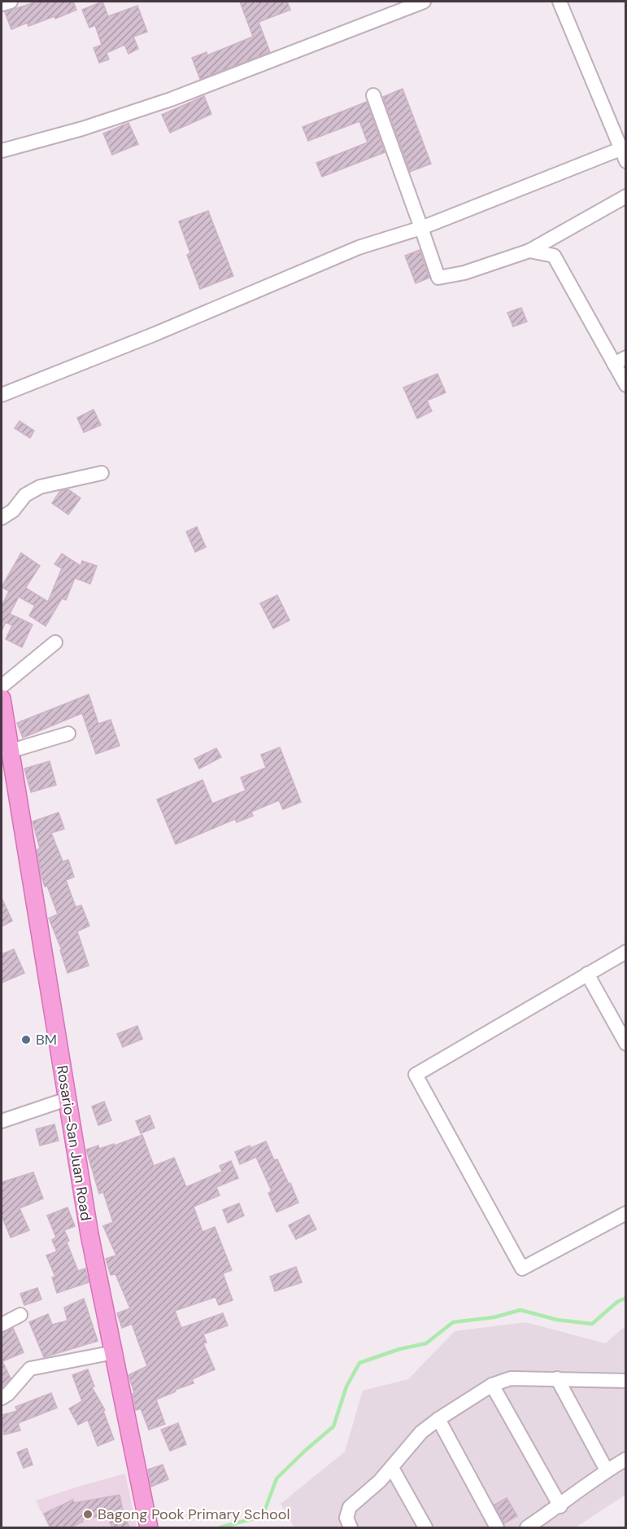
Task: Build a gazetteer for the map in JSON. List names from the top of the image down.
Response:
{
  "streets": {
    "main road": ["Rosario-San Juan Road"]
  },
  "places": ["BM", "Bagong Pook Primary School"]
}
